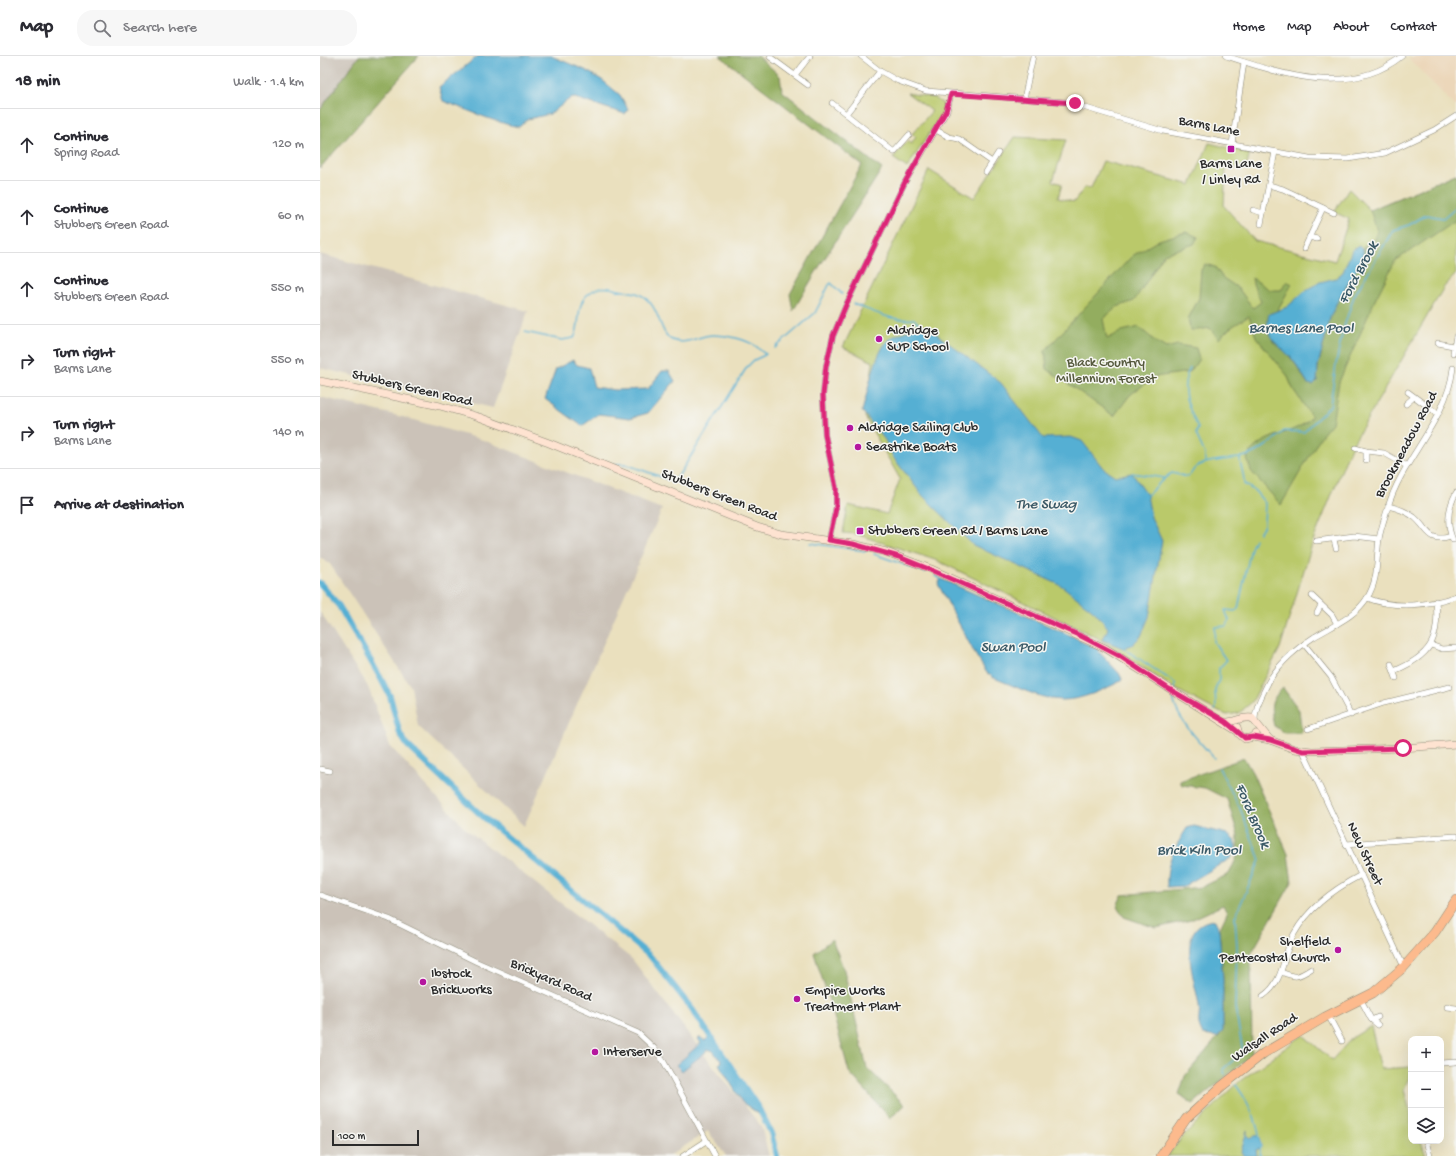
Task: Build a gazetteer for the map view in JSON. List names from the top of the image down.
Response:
{
  "streets": {
    "highway": ["Walsall Road"],
    "street": [
      "Barns Lane",
      "Stubbers Green Road",
      "Brookmeadow Road",
      "New Street",
      "Brickyard Road"
    ]
  },
  "crossings": [
    ["Stubbers Green Road", "Brookmeadow Road"],
    ["New Street", "Walsall Road"]
  ],
  "water": [
    "Ford Brook",
    "Barnes Lane Pool",
    "The Swag",
    "Swan Pool",
    "Brick Kiln Pool"
  ],
  "parks": ["Black Country Millennium Forest"],
  "places": {
    "transit": ["Barns Lane / Linley Rd", "Stubbers Green Rd / Barns Lane"],
    "other": [
      "Aldridge SUP School",
      "Aldridge Sailing Club",
      "Seastrike Boats",
      "Shelfield Pentecostal Church",
      "Ibstock Brickworks",
      "Empire Works Treatment Plant",
      "Interserve"
    ]
  },
  "scale_bar": "100 m",
  "page": {
    "header": "Map",
    "search": "Search here",
    "nav": [
      "Home",
      "Map",
      "About",
      "Contact"
    ],
    "heading": ["18 min", "Walk · 1.4 km"],
    "list": [
      ["Continue", "Spring Road", "120 m"],
      ["Continue", "Stubbers Green Road", "60 m"],
      ["Continue", "Stubbers Green Road", "550 m"],
      ["Turn right", "Barns Lane", "550 m"],
      ["Turn right", "Barns Lane", "140 m"],
      "Arrive at destination"
    ],
    "map_buttons": ["+", "−"],
    "scale": "100 m"
  }
}
